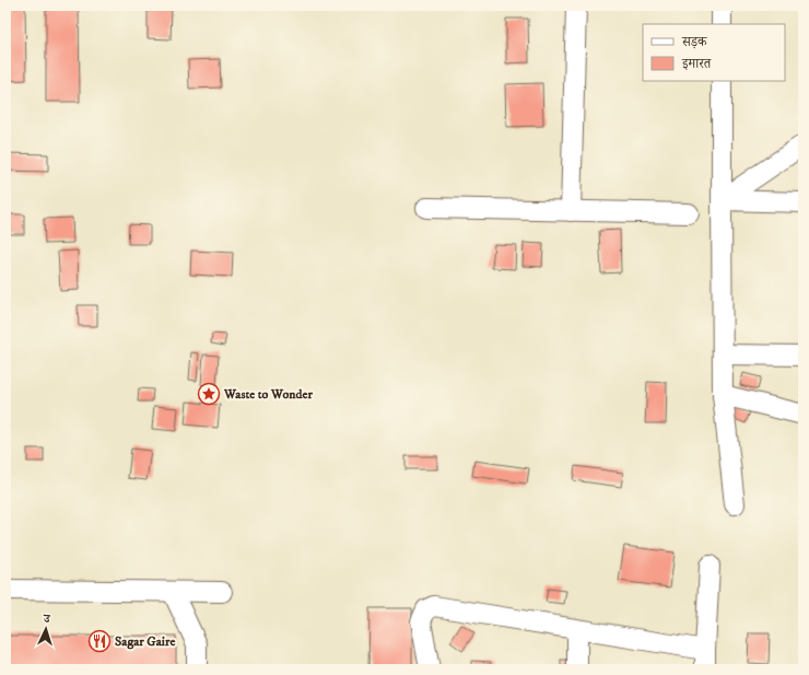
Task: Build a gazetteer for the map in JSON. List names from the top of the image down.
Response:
{
  "places": {
    "place": ["Waste to Wonder"],
    "restaurant": ["Sagar Gaire"]
  },
  "legend": ["सड़क", "इमारत"],
  "north": "top"
}
